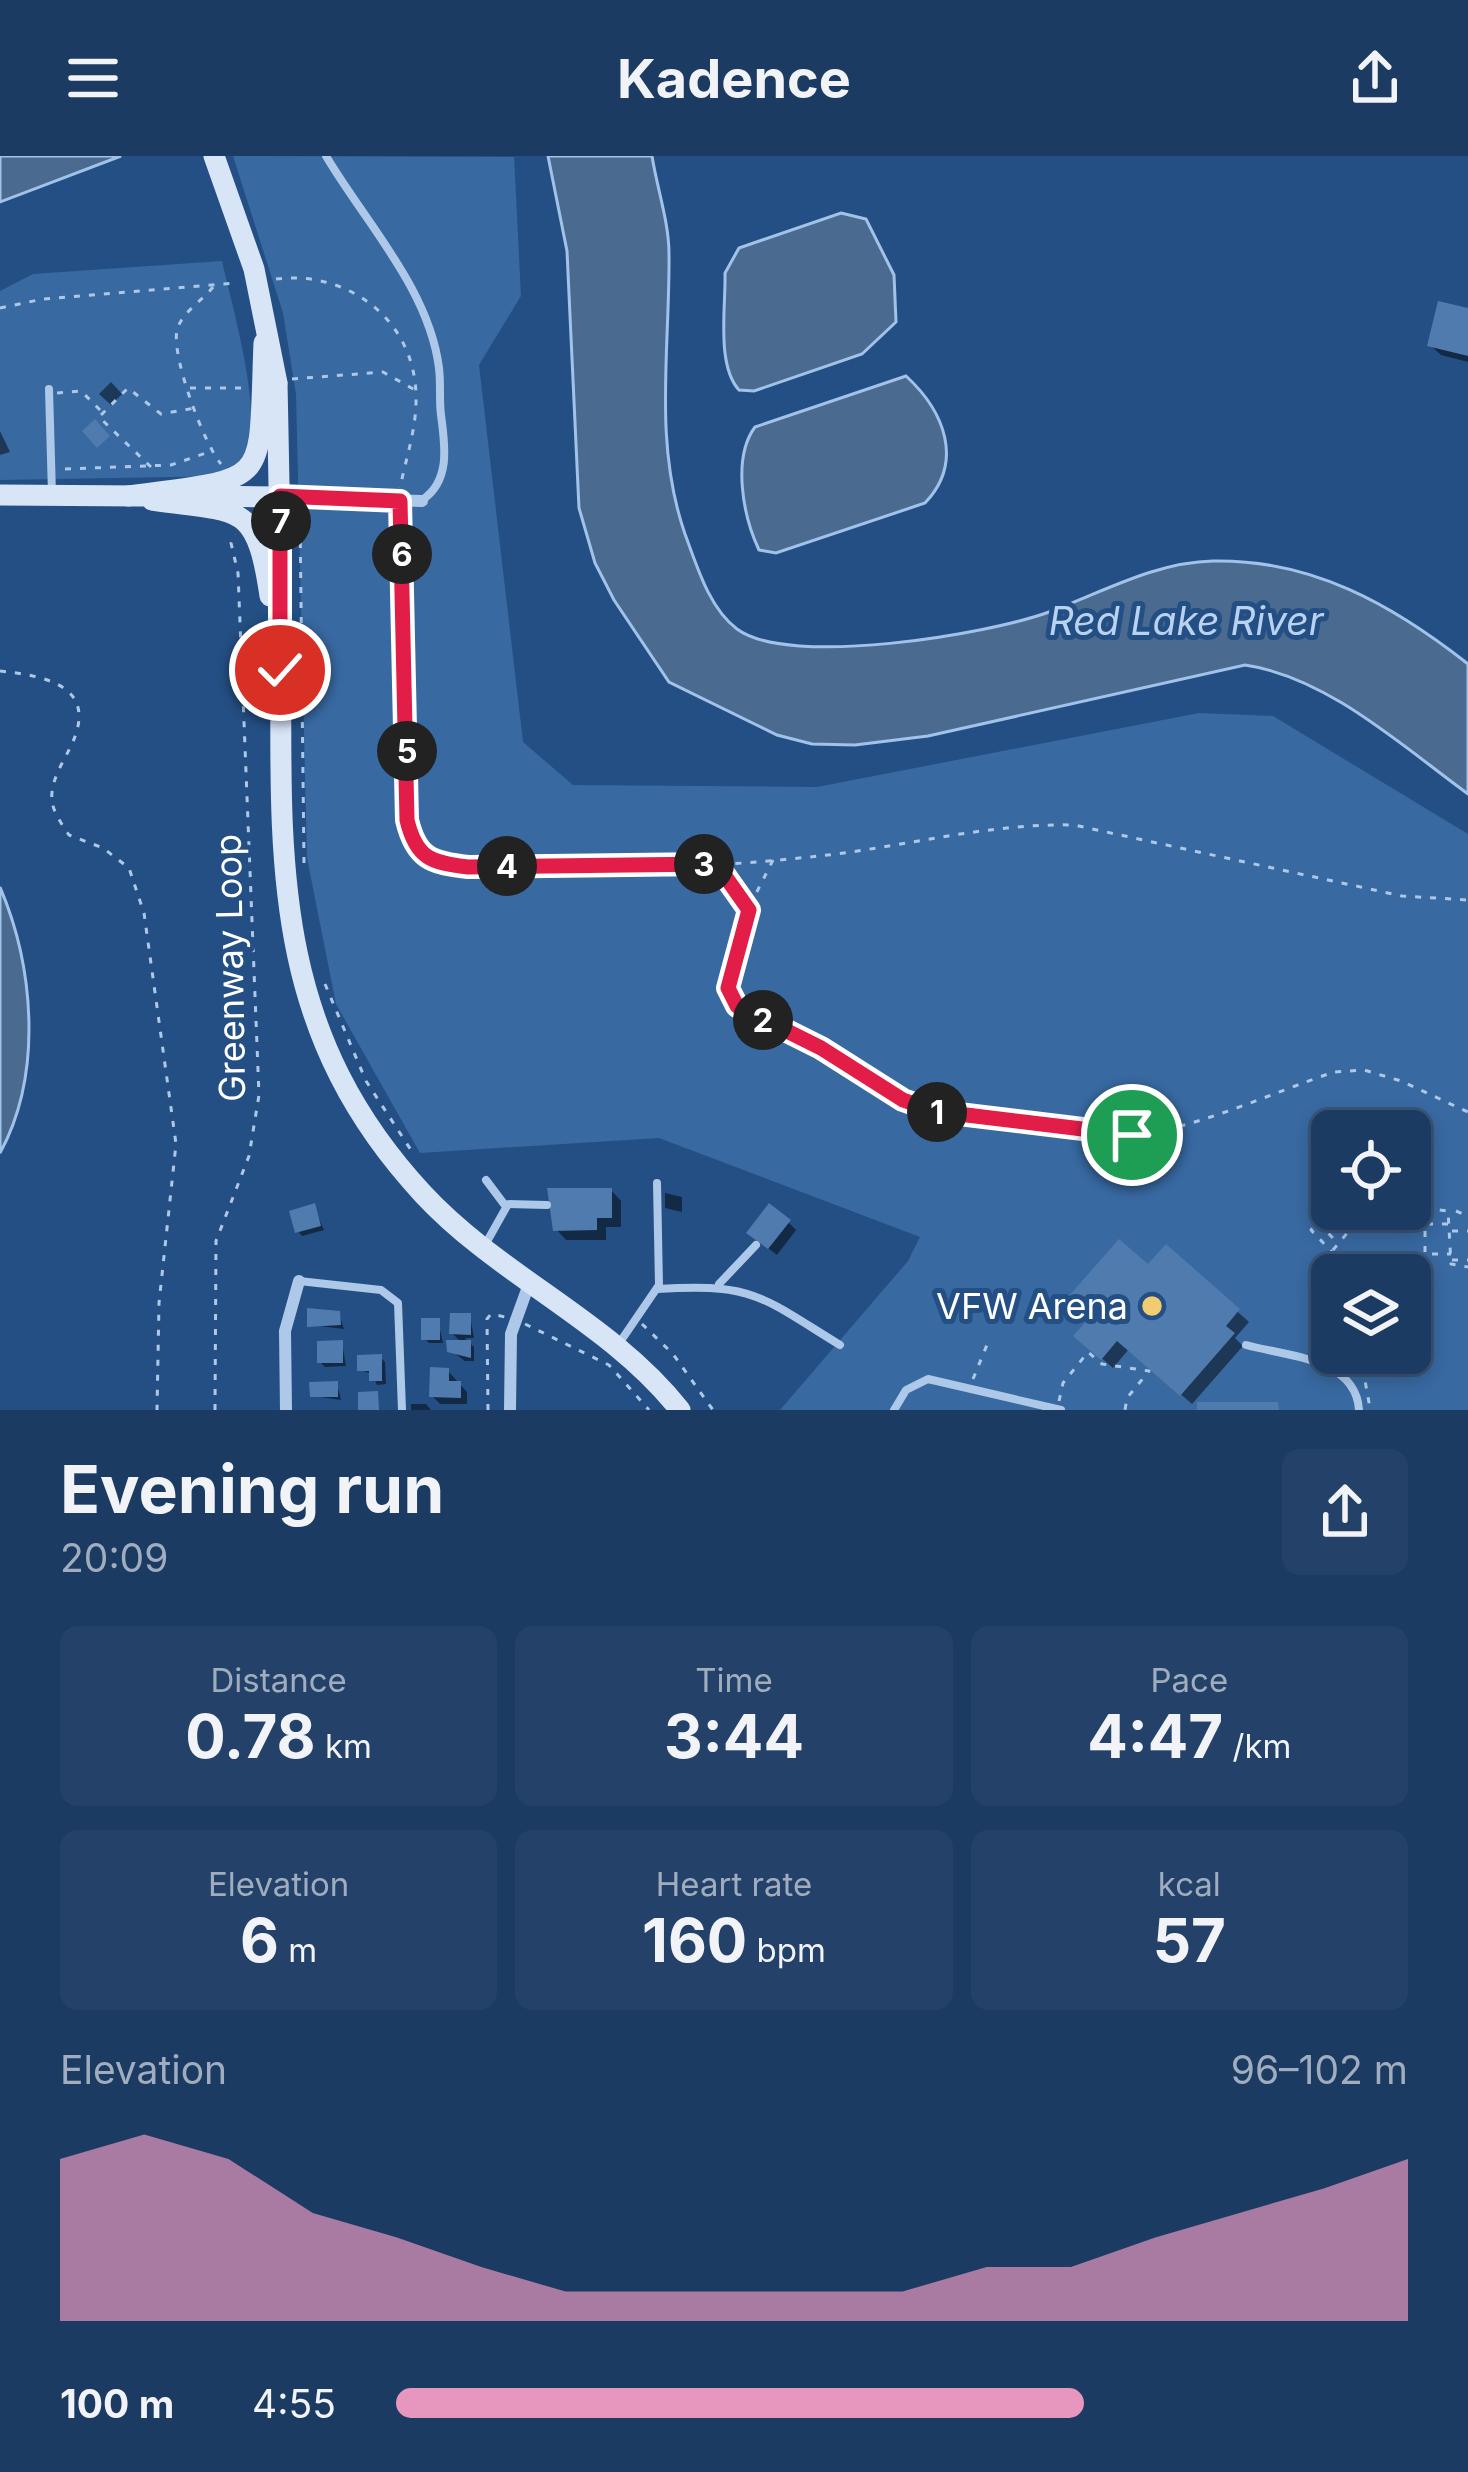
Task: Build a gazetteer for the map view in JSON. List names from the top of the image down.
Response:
{
  "streets": {
    "path": ["Greenway Loop"]
  },
  "water": ["Red Lake River"],
  "places": ["VFW Arena"],
  "page": {
    "header": "Kadence",
    "pins": [
      "7",
      "6",
      "5",
      "3",
      "4",
      "2",
      "1"
    ],
    "heading": ["Evening run", "20:09"],
    "stats": [
      ["Distance", "0.78 km"],
      ["Time", "3:44"],
      ["Pace", "4:47 /km"],
      ["Elevation", "6 m"],
      ["Heart rate", "160 bpm"],
      ["kcal", "57"]
    ],
    "chart": ["Elevation", "96–102 m"],
    "list": [
      {
        "name": "100 m",
        "note": "4:55"
      }
    ]
  }
}
